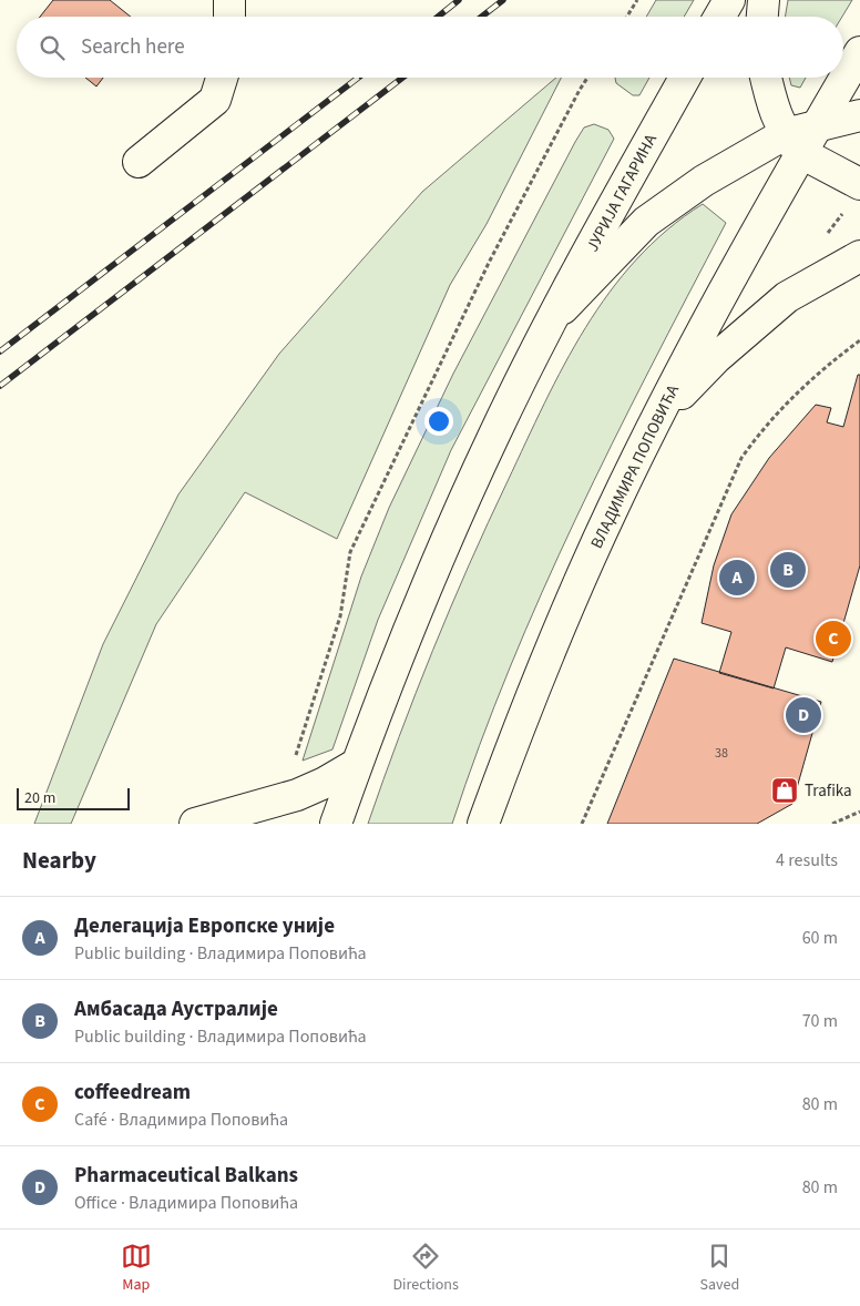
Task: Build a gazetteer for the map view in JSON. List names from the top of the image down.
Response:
{
  "streets": {
    "main road": ["ЈУРИЈА ГАГАРИНА", "ВЛАДИМИРА ПОПОВИЋА"]
  },
  "places": {
    "shop": ["Trafika"]
  },
  "house_numbers": ["38"],
  "scale_bar": "20 m",
  "page": {
    "search": "Search here",
    "pins": [
      "B",
      "A",
      "C",
      "D"
    ],
    "scale": "20 m",
    "heading": ["Nearby", "4 results"],
    "list": [
      {
        "mark": "A",
        "name": "Делегација Европске уније",
        "note": "Public building · Владимира Поповића",
        "value": "60 m"
      },
      {
        "mark": "B",
        "name": "Амбасада Аустралије",
        "note": "Public building · Владимира Поповића",
        "value": "70 m"
      },
      {
        "mark": "C",
        "name": "coffeedream",
        "note": "Café · Владимира Поповића",
        "value": "80 m"
      },
      {
        "mark": "D",
        "name": "Pharmaceutical Balkans",
        "note": "Office · Владимира Поповића",
        "value": "80 m"
      }
    ],
    "nav": ["Map", "Directions", "Saved"]
  }
}
